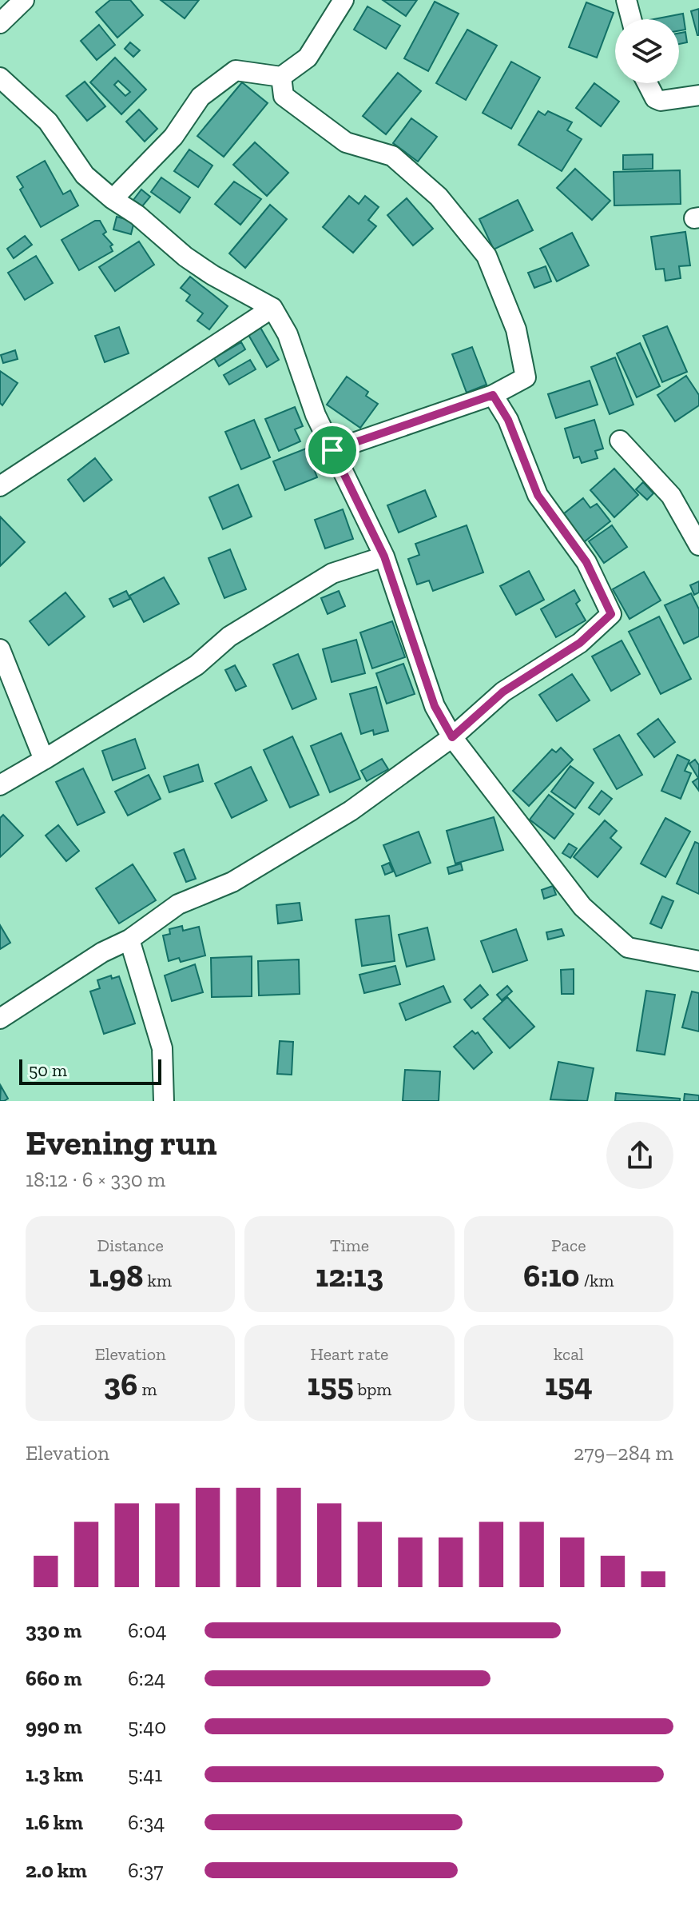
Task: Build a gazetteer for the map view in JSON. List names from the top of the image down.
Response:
{
  "scale_bar": "50 m",
  "page": {
    "scale": "50 m",
    "heading": ["Evening run", "18:12 · 6 × 330 m"],
    "stats": [
      ["Distance", "1.98 km"],
      ["Time", "12:13"],
      ["Pace", "6:10 /km"],
      ["Elevation", "36 m"],
      ["Heart rate", "155 bpm"],
      ["kcal", "154"]
    ],
    "chart": ["Elevation", "279–284 m"],
    "list": [
      {
        "name": "330 m",
        "note": "6:04"
      },
      {
        "name": "660 m",
        "note": "6:24"
      },
      {
        "name": "990 m",
        "note": "5:40"
      },
      {
        "name": "1.3 km",
        "note": "5:41"
      },
      {
        "name": "1.6 km",
        "note": "6:34"
      },
      {
        "name": "2.0 km",
        "note": "6:37"
      }
    ]
  }
}
